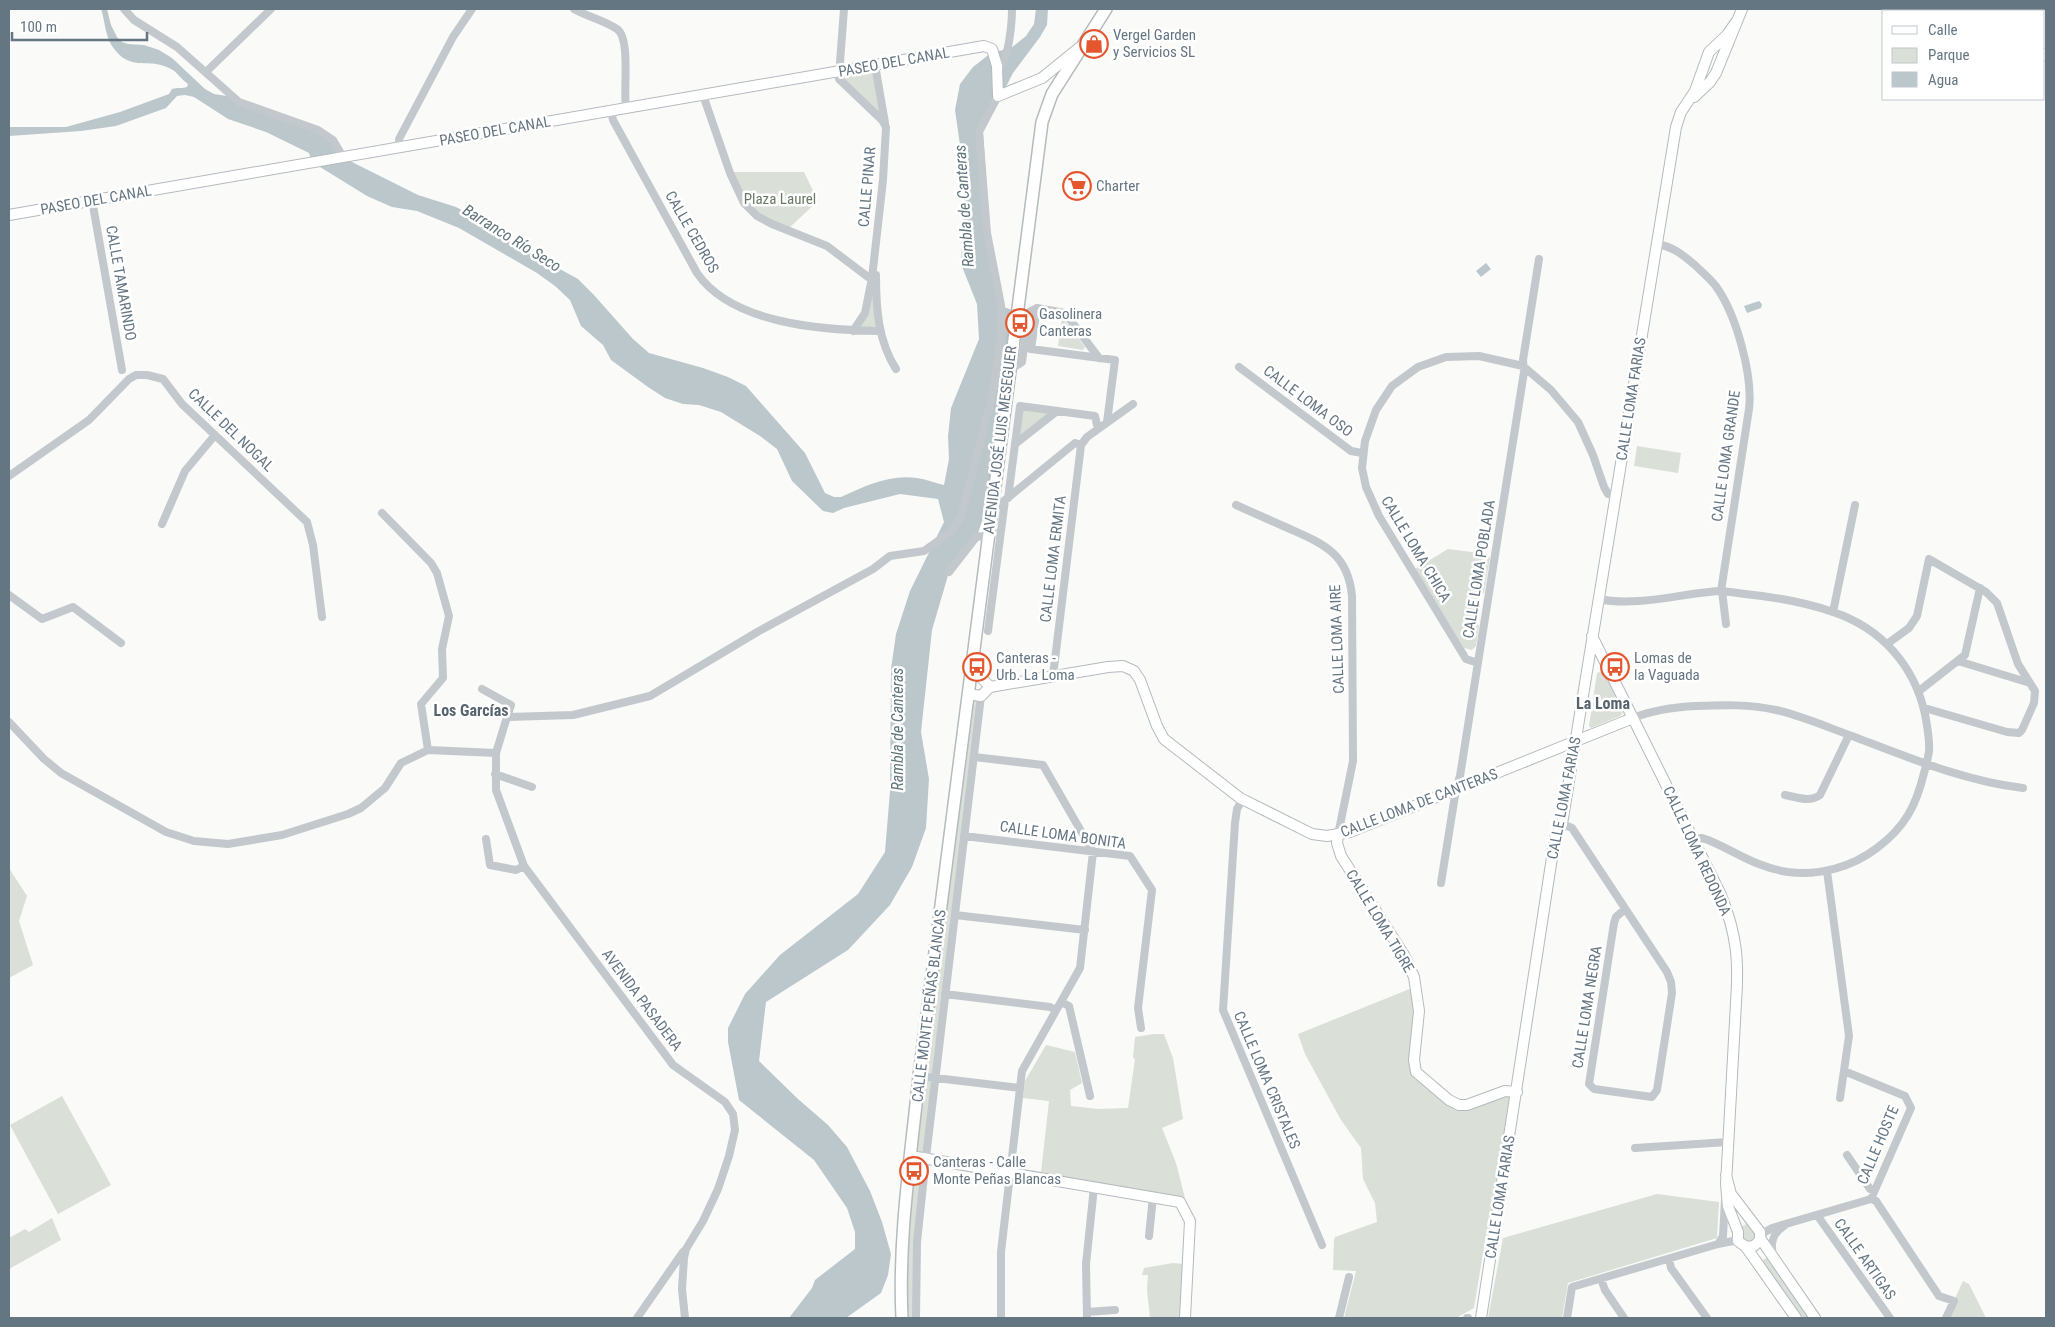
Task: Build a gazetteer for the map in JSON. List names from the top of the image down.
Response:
{
  "streets": {
    "main road": ["AVENIDA JOSÉ LUIS MESEGUER", "CALLE MONTE PEÑAS BLANCAS"],
    "street": [
      "PASEO DEL CANAL",
      "CALLE PINAR",
      "CALLE CEDROS",
      "CALLE TAMARINDO",
      "CALLE LOMA FARIAS",
      "CALLE LOMA OSO",
      "CALLE DEL NOGAL",
      "CALLE LOMA GRANDE",
      "CALLE LOMA CHICA",
      "CALLE LOMA ERMITA",
      "CALLE LOMA POBLADA",
      "CALLE LOMA AIRE",
      "CALLE LOMA DE CANTERAS",
      "CALLE LOMA BONITA",
      "CALLE LOMA REDONDA",
      "CALLE LOMA TIGRE",
      "AVENIDA PASADERA",
      "CALLE LOMA NEGRA",
      "CALLE LOMA CRISTALES",
      "CALLE HOSTE",
      "CALLE ARTIGAS"
    ]
  },
  "crossings": [
    ["PASEO DEL CANAL", "CALLE PINAR"],
    ["PASEO DEL CANAL", "CALLE CEDROS"],
    ["PASEO DEL CANAL", "CALLE TAMARINDO"],
    ["CALLE PINAR", "CALLE CEDROS"],
    ["CALLE LOMA FARIAS", "CALLE LOMA GRANDE"],
    ["CALLE LOMA FARIAS", "CALLE LOMA CHICA"],
    ["CALLE LOMA FARIAS", "CALLE LOMA DE CANTERAS"],
    ["CALLE LOMA FARIAS", "CALLE LOMA REDONDA"],
    ["CALLE LOMA FARIAS", "CALLE LOMA TIGRE"],
    ["CALLE LOMA FARIAS", "CALLE LOMA NEGRA"],
    ["CALLE LOMA OSO", "CALLE LOMA CHICA"],
    ["AVENIDA JOSÉ LUIS MESEGUER", "CALLE MONTE PEÑAS BLANCAS"],
    ["CALLE LOMA CHICA", "CALLE LOMA POBLADA"],
    ["CALLE LOMA ERMITA", "CALLE LOMA DE CANTERAS"],
    ["CALLE LOMA POBLADA", "CALLE LOMA DE CANTERAS"],
    ["CALLE LOMA AIRE", "CALLE LOMA DE CANTERAS"],
    ["CALLE LOMA AIRE", "CALLE LOMA TIGRE"],
    ["CALLE LOMA DE CANTERAS", "CALLE LOMA REDONDA"],
    ["CALLE LOMA DE CANTERAS", "CALLE LOMA TIGRE"],
    ["CALLE LOMA DE CANTERAS", "CALLE LOMA CRISTALES"],
    ["CALLE LOMA BONITA", "CALLE MONTE PEÑAS BLANCAS"],
    ["CALLE LOMA REDONDA", "CALLE HOSTE"],
    ["CALLE HOSTE", "CALLE ARTIGAS"]
  ],
  "districts": ["La Loma", "Los Garcías"],
  "water": ["Rambla de Canteras", "Barranco Río Seco"],
  "parks": ["Plaza Laurel"],
  "places": {
    "shop": ["Vergel Garden y Servicios SL"],
    "supermarket": ["Charter"],
    "bus stop": [
      "Gasolinera Canteras",
      "Canteras - Urb. La Loma",
      "Lomas de la Vaguada",
      "Canteras - Calle Monte Peñas Blancas"
    ]
  },
  "legend": ["Calle", "Parque", "Agua"],
  "scale_bar": "100 m"
}
